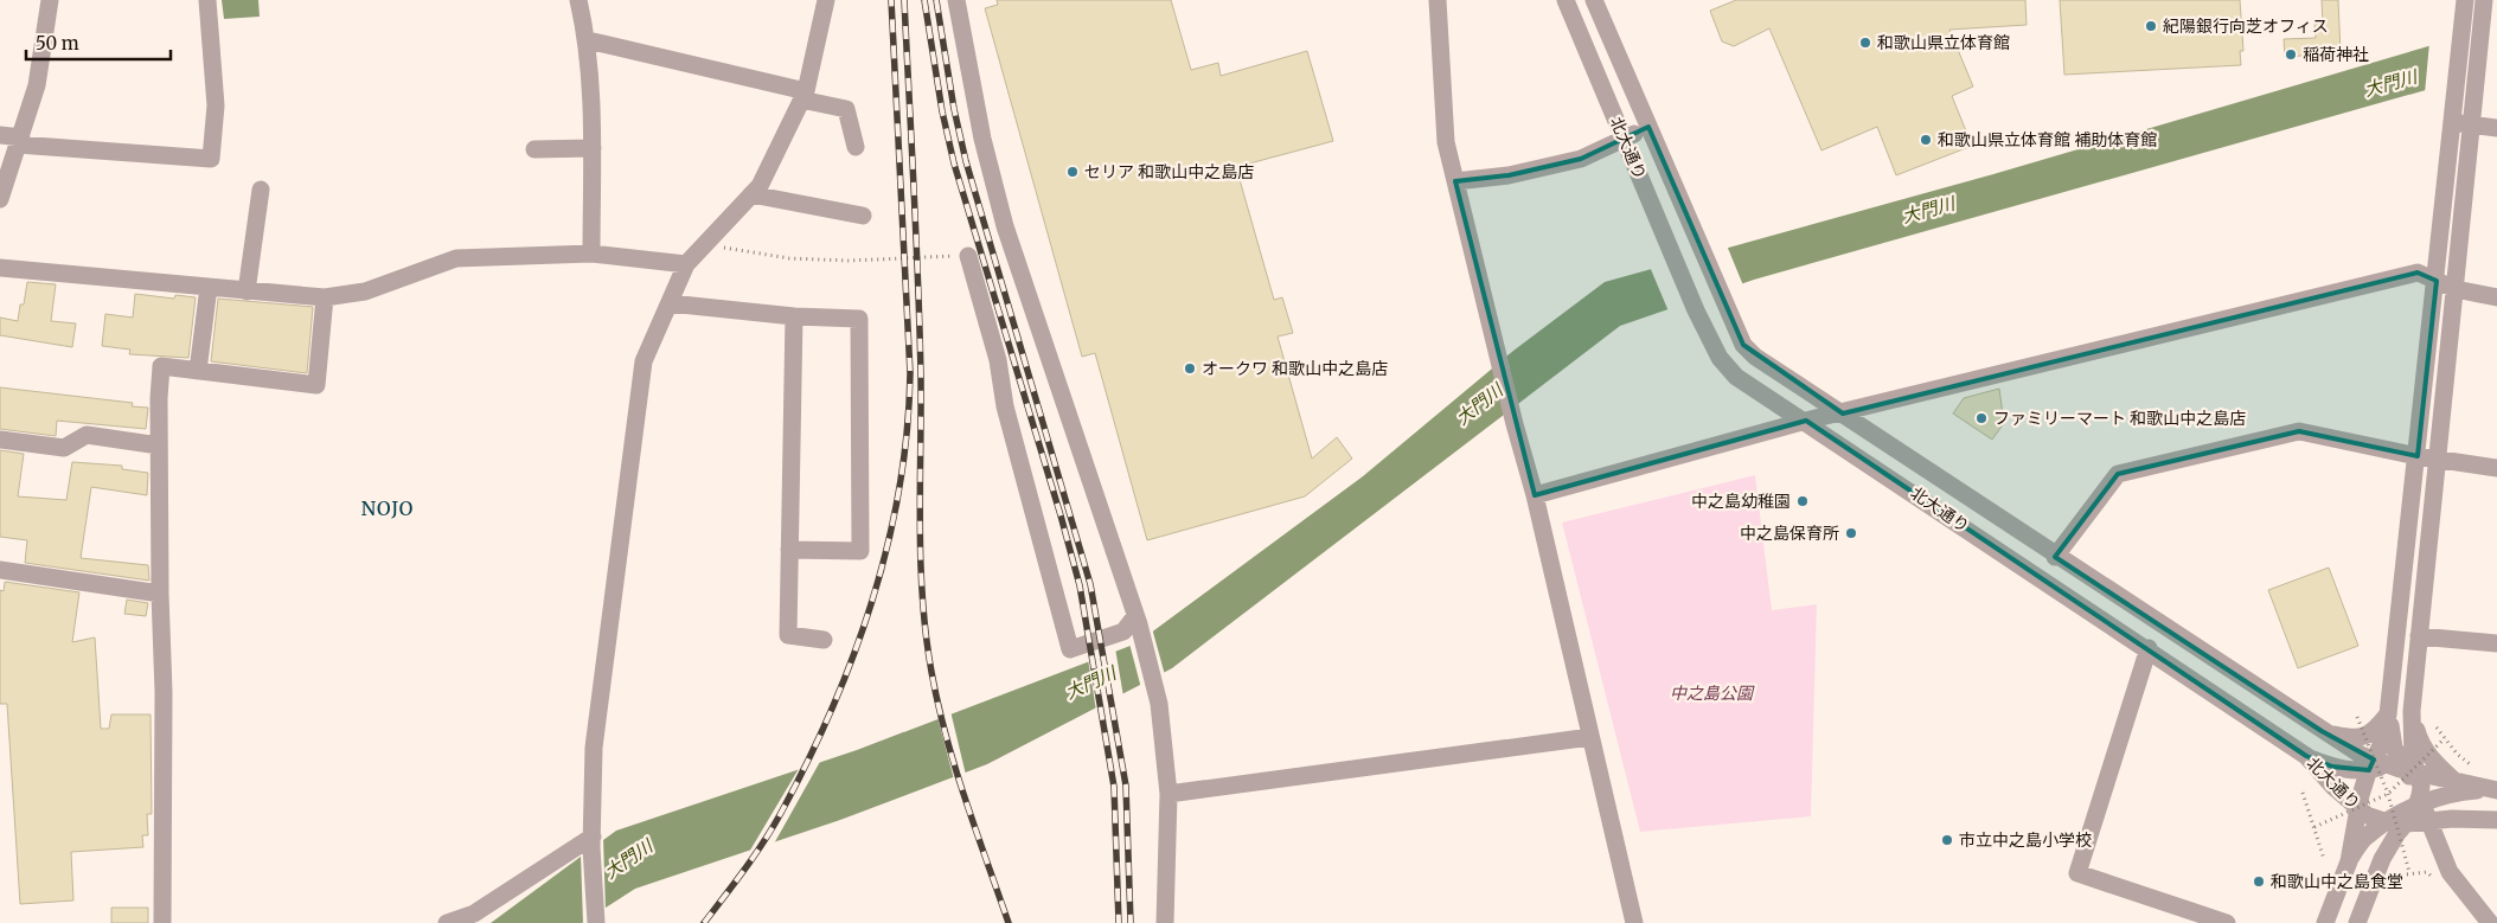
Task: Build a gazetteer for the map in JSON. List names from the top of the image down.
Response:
{
  "streets": {
    "street": ["北大通り"]
  },
  "districts": ["NOJO"],
  "water": ["大門川"],
  "parks": ["中之島公園"],
  "places": [
    "紀陽銀行向芝オフィス",
    "和歌山県立体育館",
    "稲荷神社",
    "和歌山県立体育館 補助体育館",
    "セリア 和歌山中之島店",
    "オークワ 和歌山中之島店",
    "ファミリーマート 和歌山中之島店",
    "中之島幼稚園",
    "中之島保育所",
    "市立中之島小学校",
    "和歌山中之島食堂"
  ],
  "scale_bar": "50 m"
}
